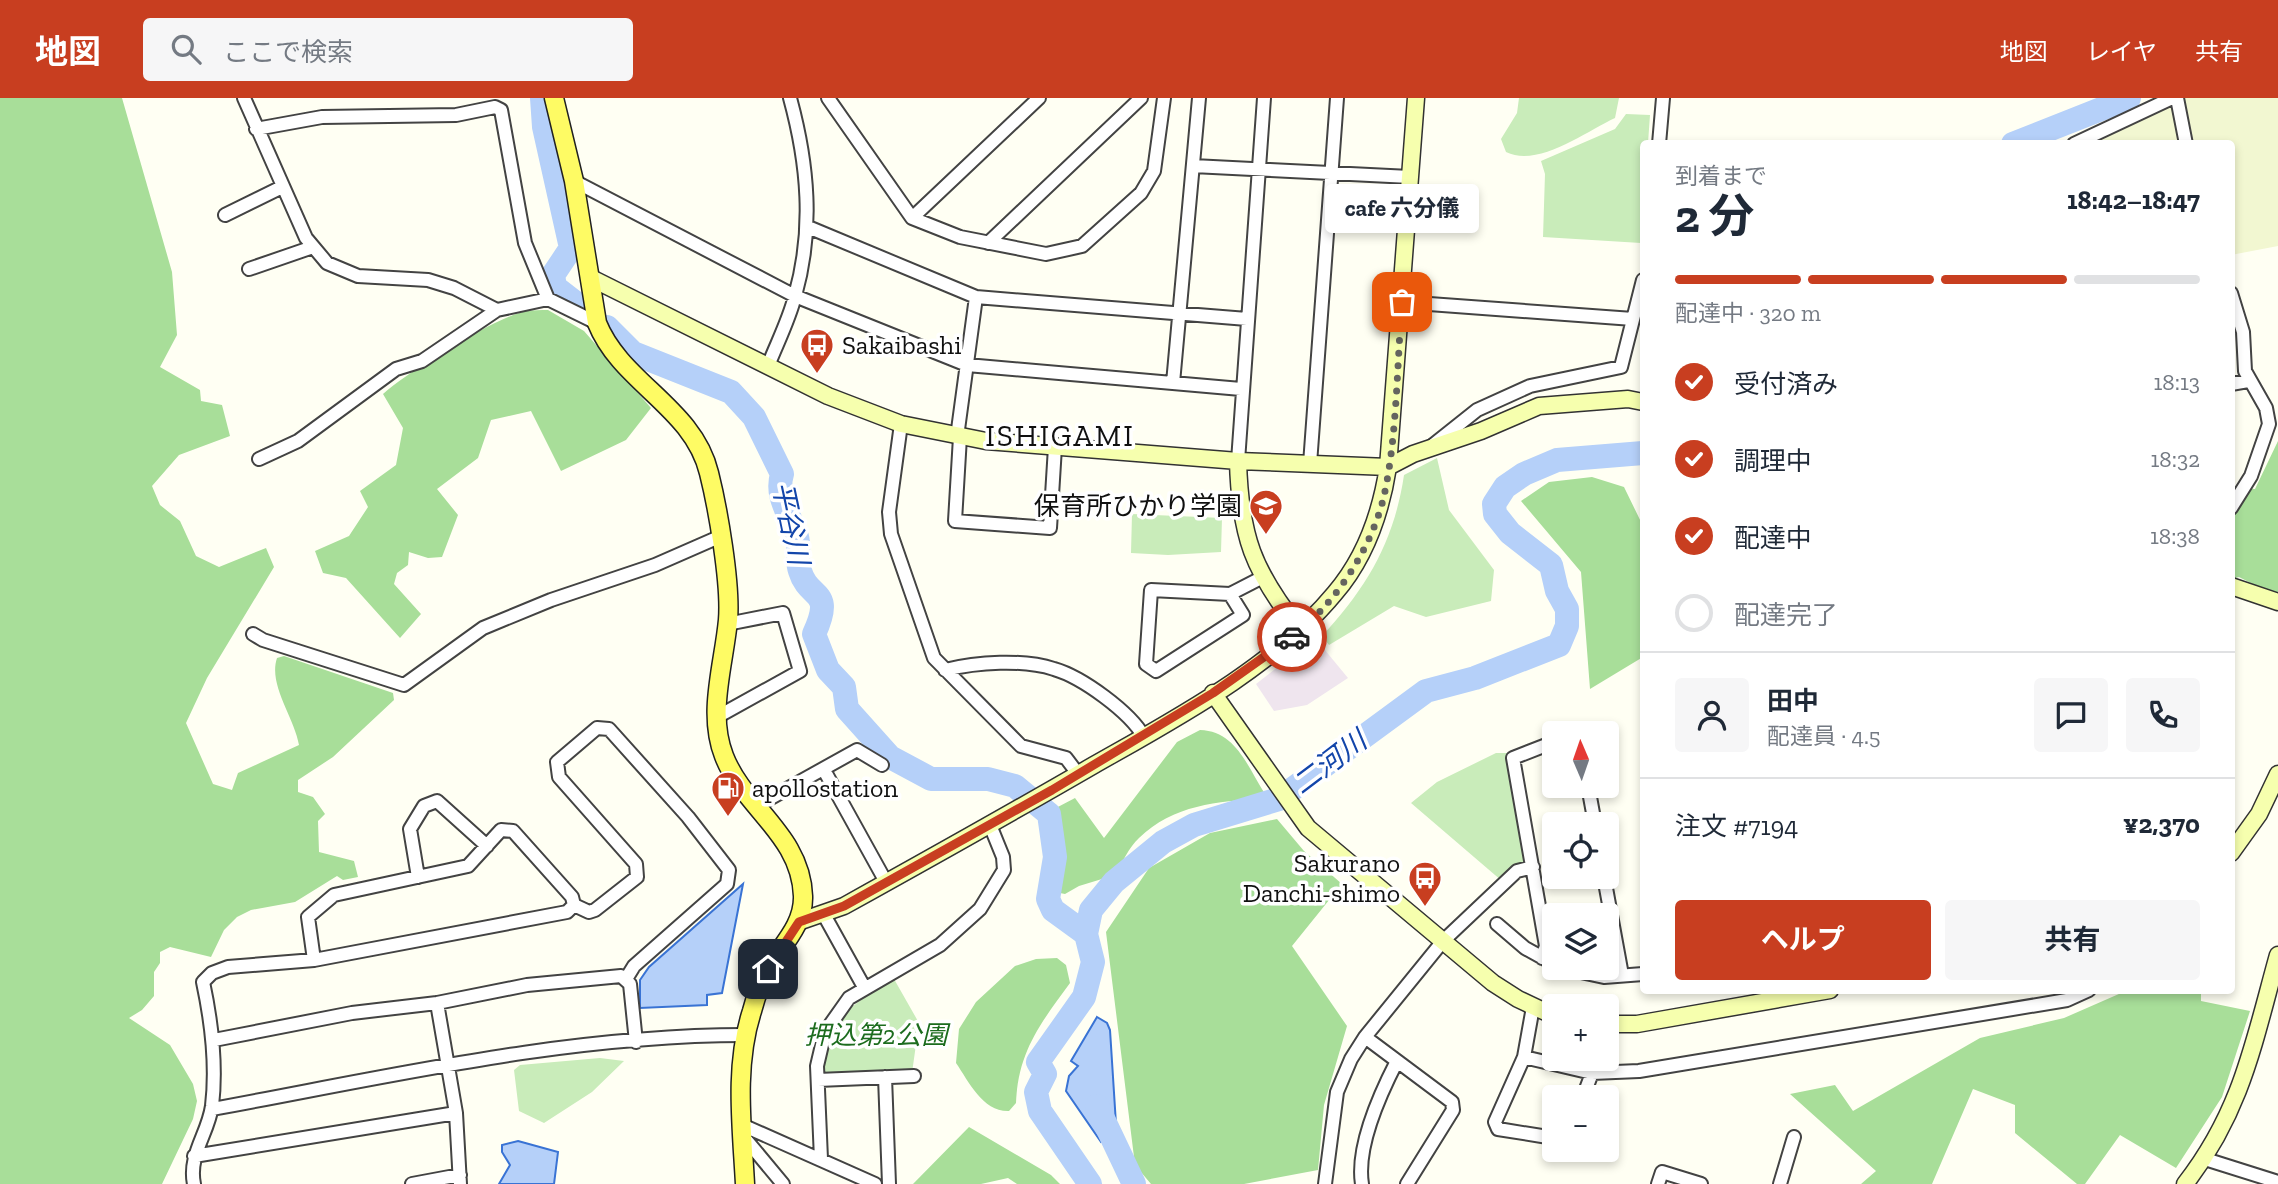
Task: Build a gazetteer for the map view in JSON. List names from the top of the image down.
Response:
{
  "districts": ["ISHIGAMI"],
  "water": ["平谷川", "二河川"],
  "parks": ["押込第2公園"],
  "places": {
    "other": ["cafe 六分儀"],
    "bus stop": ["Sakaibashi", "Sakurano Danchi-shimo"],
    "school or university": ["保育所ひかり学園"],
    "fuel station": ["apollostation"]
  },
  "north": "top",
  "page": {
    "header": "地図",
    "search": "ここで検索",
    "nav": ["地図", "レイヤ", "共有"],
    "heading": ["2 分", "到着まで", "18:42–18:47"],
    "panel": [
      "田中",
      "配達員 · 4.5",
      "注文 #7194",
      "¥2,370"
    ],
    "bubble": "cafe 六分儀",
    "bar": "配達中 · 320 m",
    "list": [
      ["受付済み", "18:13"],
      ["調理中", "18:32"],
      ["配達中", "18:38"],
      "配達完了"
    ],
    "map_buttons": ["+", "−"],
    "buttons": ["ヘルプ", "共有"]
  }
}
